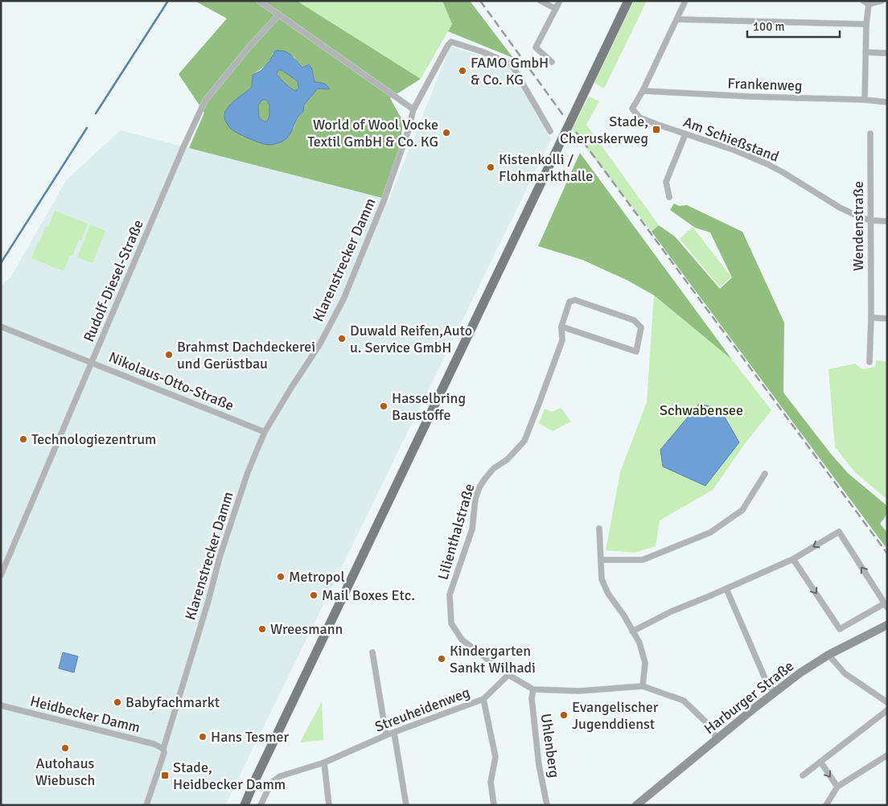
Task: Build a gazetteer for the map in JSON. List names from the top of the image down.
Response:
{
  "streets": {
    "main road": ["Harburger Straße"],
    "street": [
      "Frankenweg",
      "Am Schießstand",
      "Wendenstraße",
      "Klarenstrecker Damm",
      "Rudolf-Diesel-Straße",
      "Nikolaus-Otto-Straße",
      "Lilienthalstraße",
      "Streuheidenweg",
      "Heidbecker Damm",
      "Uhlenberg"
    ]
  },
  "crossings": [
    ["Frankenweg", "Am Schießstand"],
    ["Am Schießstand", "Wendenstraße"],
    ["Klarenstrecker Damm", "Nikolaus-Otto-Straße"],
    ["Klarenstrecker Damm", "Heidbecker Damm"],
    ["Rudolf-Diesel-Straße", "Nikolaus-Otto-Straße"],
    ["Lilienthalstraße", "Streuheidenweg"]
  ],
  "parks": ["Schwabensee"],
  "places": {
    "other": [
      "FAMO GmbH & Co. KG",
      "World of Wool Vocke Textil GmbH & Co. KG",
      "Kistenkolli / Flohmarkthalle",
      "Duwald Reifen,Auto u. Service GmbH",
      "Brahmst Dachdeckerei und Gerüstbau",
      "Hasselbring Baustoffe",
      "Technologiezentrum",
      "Metropol",
      "Mail Boxes Etc.",
      "Wreesmann",
      "Kindergarten Sankt Wilhadi",
      "Babyfachmarkt",
      "Evangelischer Jugenddienst",
      "Hans Tesmer",
      "Autohaus Wiebusch"
    ],
    "transit": ["Stade, Cheruskerweg", "Stade, Heidbecker Damm"]
  },
  "scale_bar": "100 m"
}
